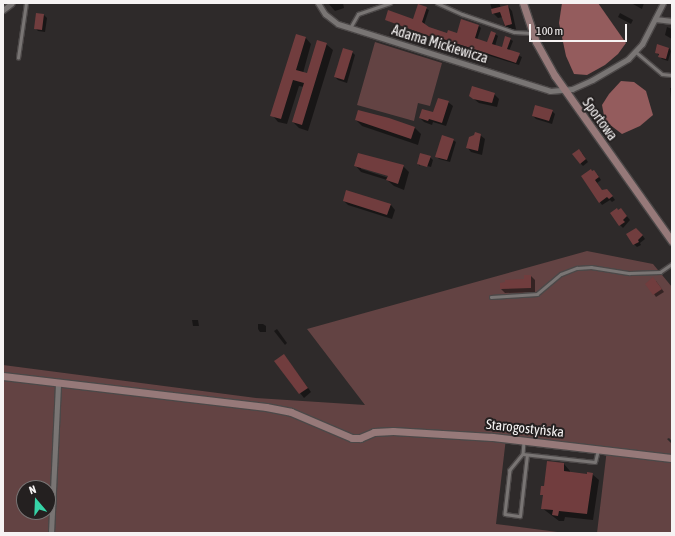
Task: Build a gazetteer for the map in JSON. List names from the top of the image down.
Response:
{
  "streets": {
    "street": ["Adama Mickiewicza", "Sportowa", "Starogostyńska"]
  },
  "crossings": [
    ["Adama Mickiewicza", "Sportowa"]
  ],
  "scale_bar": "100 m",
  "north": "top"
}
